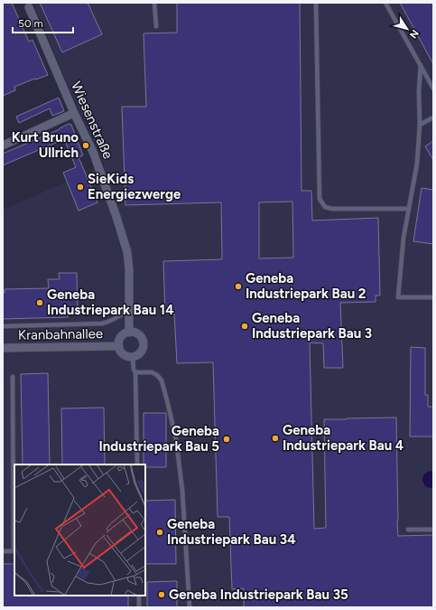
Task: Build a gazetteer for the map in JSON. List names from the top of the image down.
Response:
{
  "streets": {
    "street": ["Wiesenstraße", "Kranbahnallee"]
  },
  "crossings": [
    ["Wiesenstraße", "Kranbahnallee"]
  ],
  "places": [
    "Kurt Bruno Ullrich",
    "SieKids Energiezwerge",
    "Geneba Industriepark Bau 2",
    "Geneba Industriepark Bau 14",
    "Geneba Industriepark Bau 3",
    "Geneba Industriepark Bau 4",
    "Geneba Industriepark Bau 5",
    "Geneba Industriepark Bau 34",
    "Geneba Industriepark Bau 35"
  ],
  "scale_bar": "50 m",
  "north": "bottom right"
}
